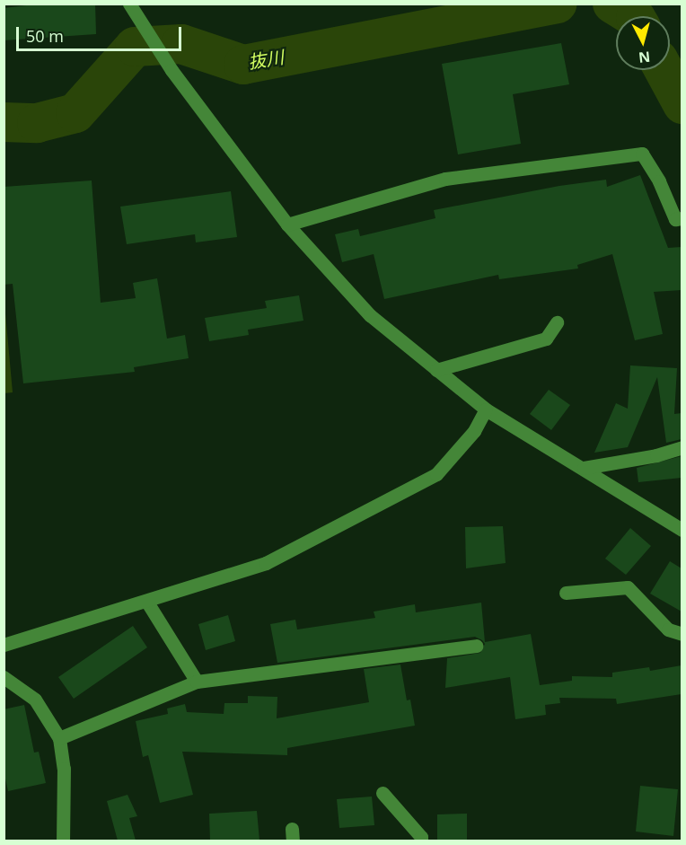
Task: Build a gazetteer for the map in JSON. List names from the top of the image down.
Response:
{
  "water": ["抜川"],
  "scale_bar": "50 m",
  "north": "bottom"
}
